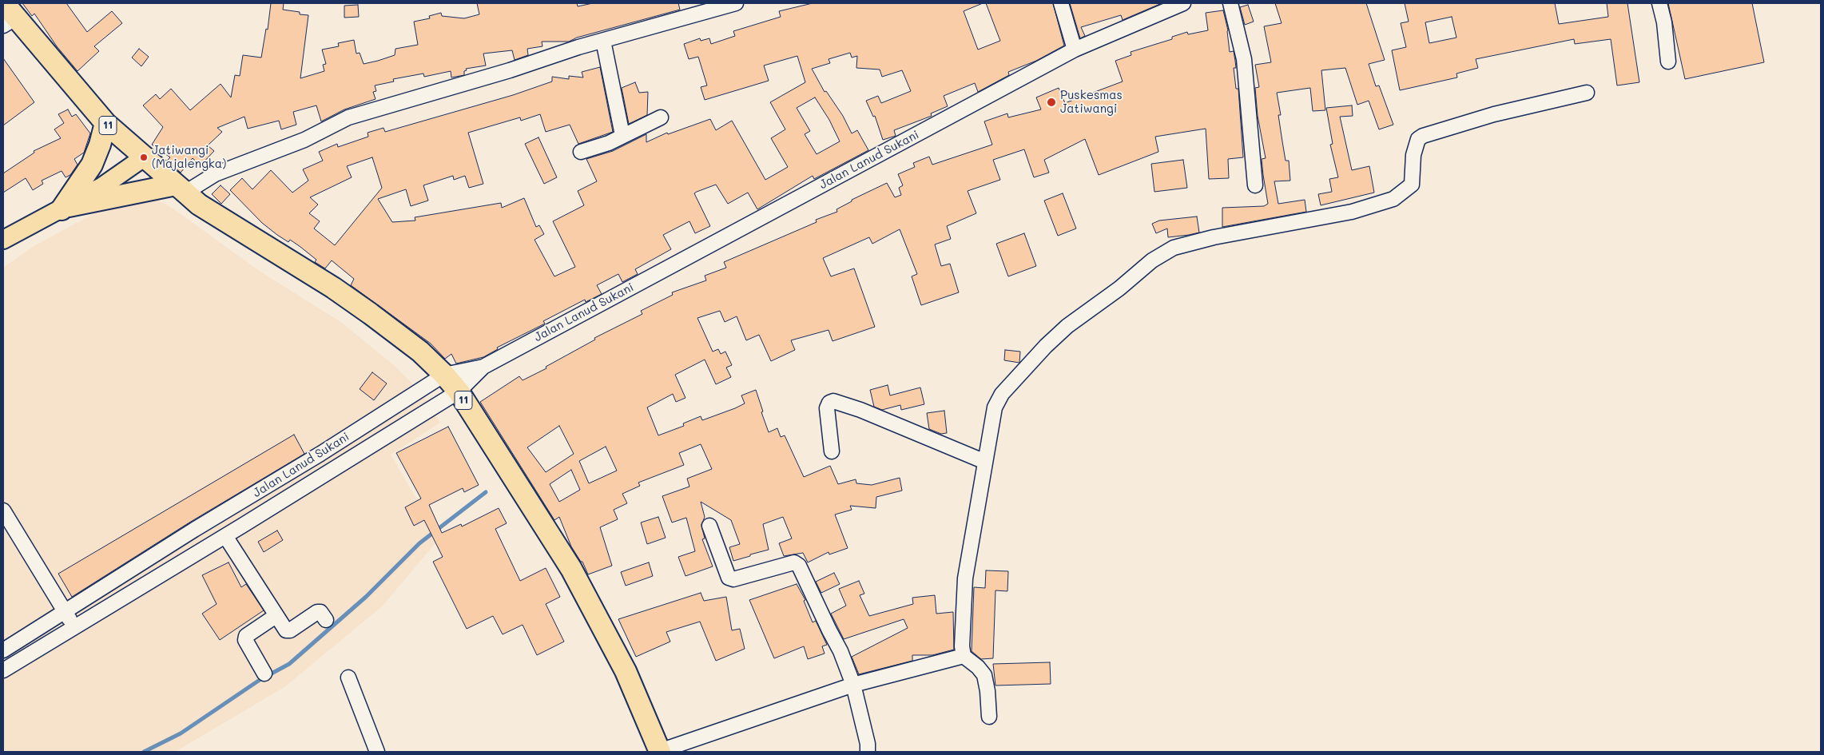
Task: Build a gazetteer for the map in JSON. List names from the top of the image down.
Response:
{
  "streets": {
    "highway": ["11"],
    "street": ["Jalan Lanud Sukani"]
  },
  "crossings": [
    ["11", "Jalan Lanud Sukani"]
  ],
  "places": ["Puskesmas Jatiwangi", "Jatiwangi (Majalengka)"]
}
